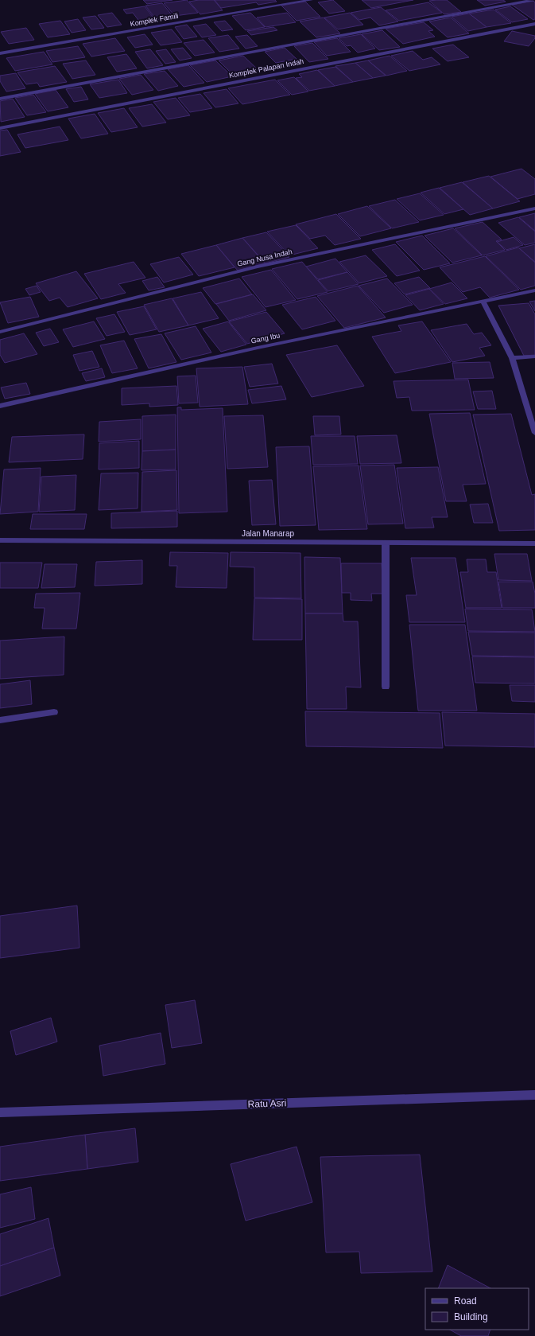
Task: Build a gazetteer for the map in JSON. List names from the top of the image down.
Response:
{
  "streets": {
    "street": [
      "Komplek Famili",
      "Komplek Palapan Indah",
      "Gang Nusa Indah",
      "Gang Ibu",
      "Jalan Manarap",
      "Ratu Asri"
    ]
  },
  "legend": ["Road", "Building"]
}
